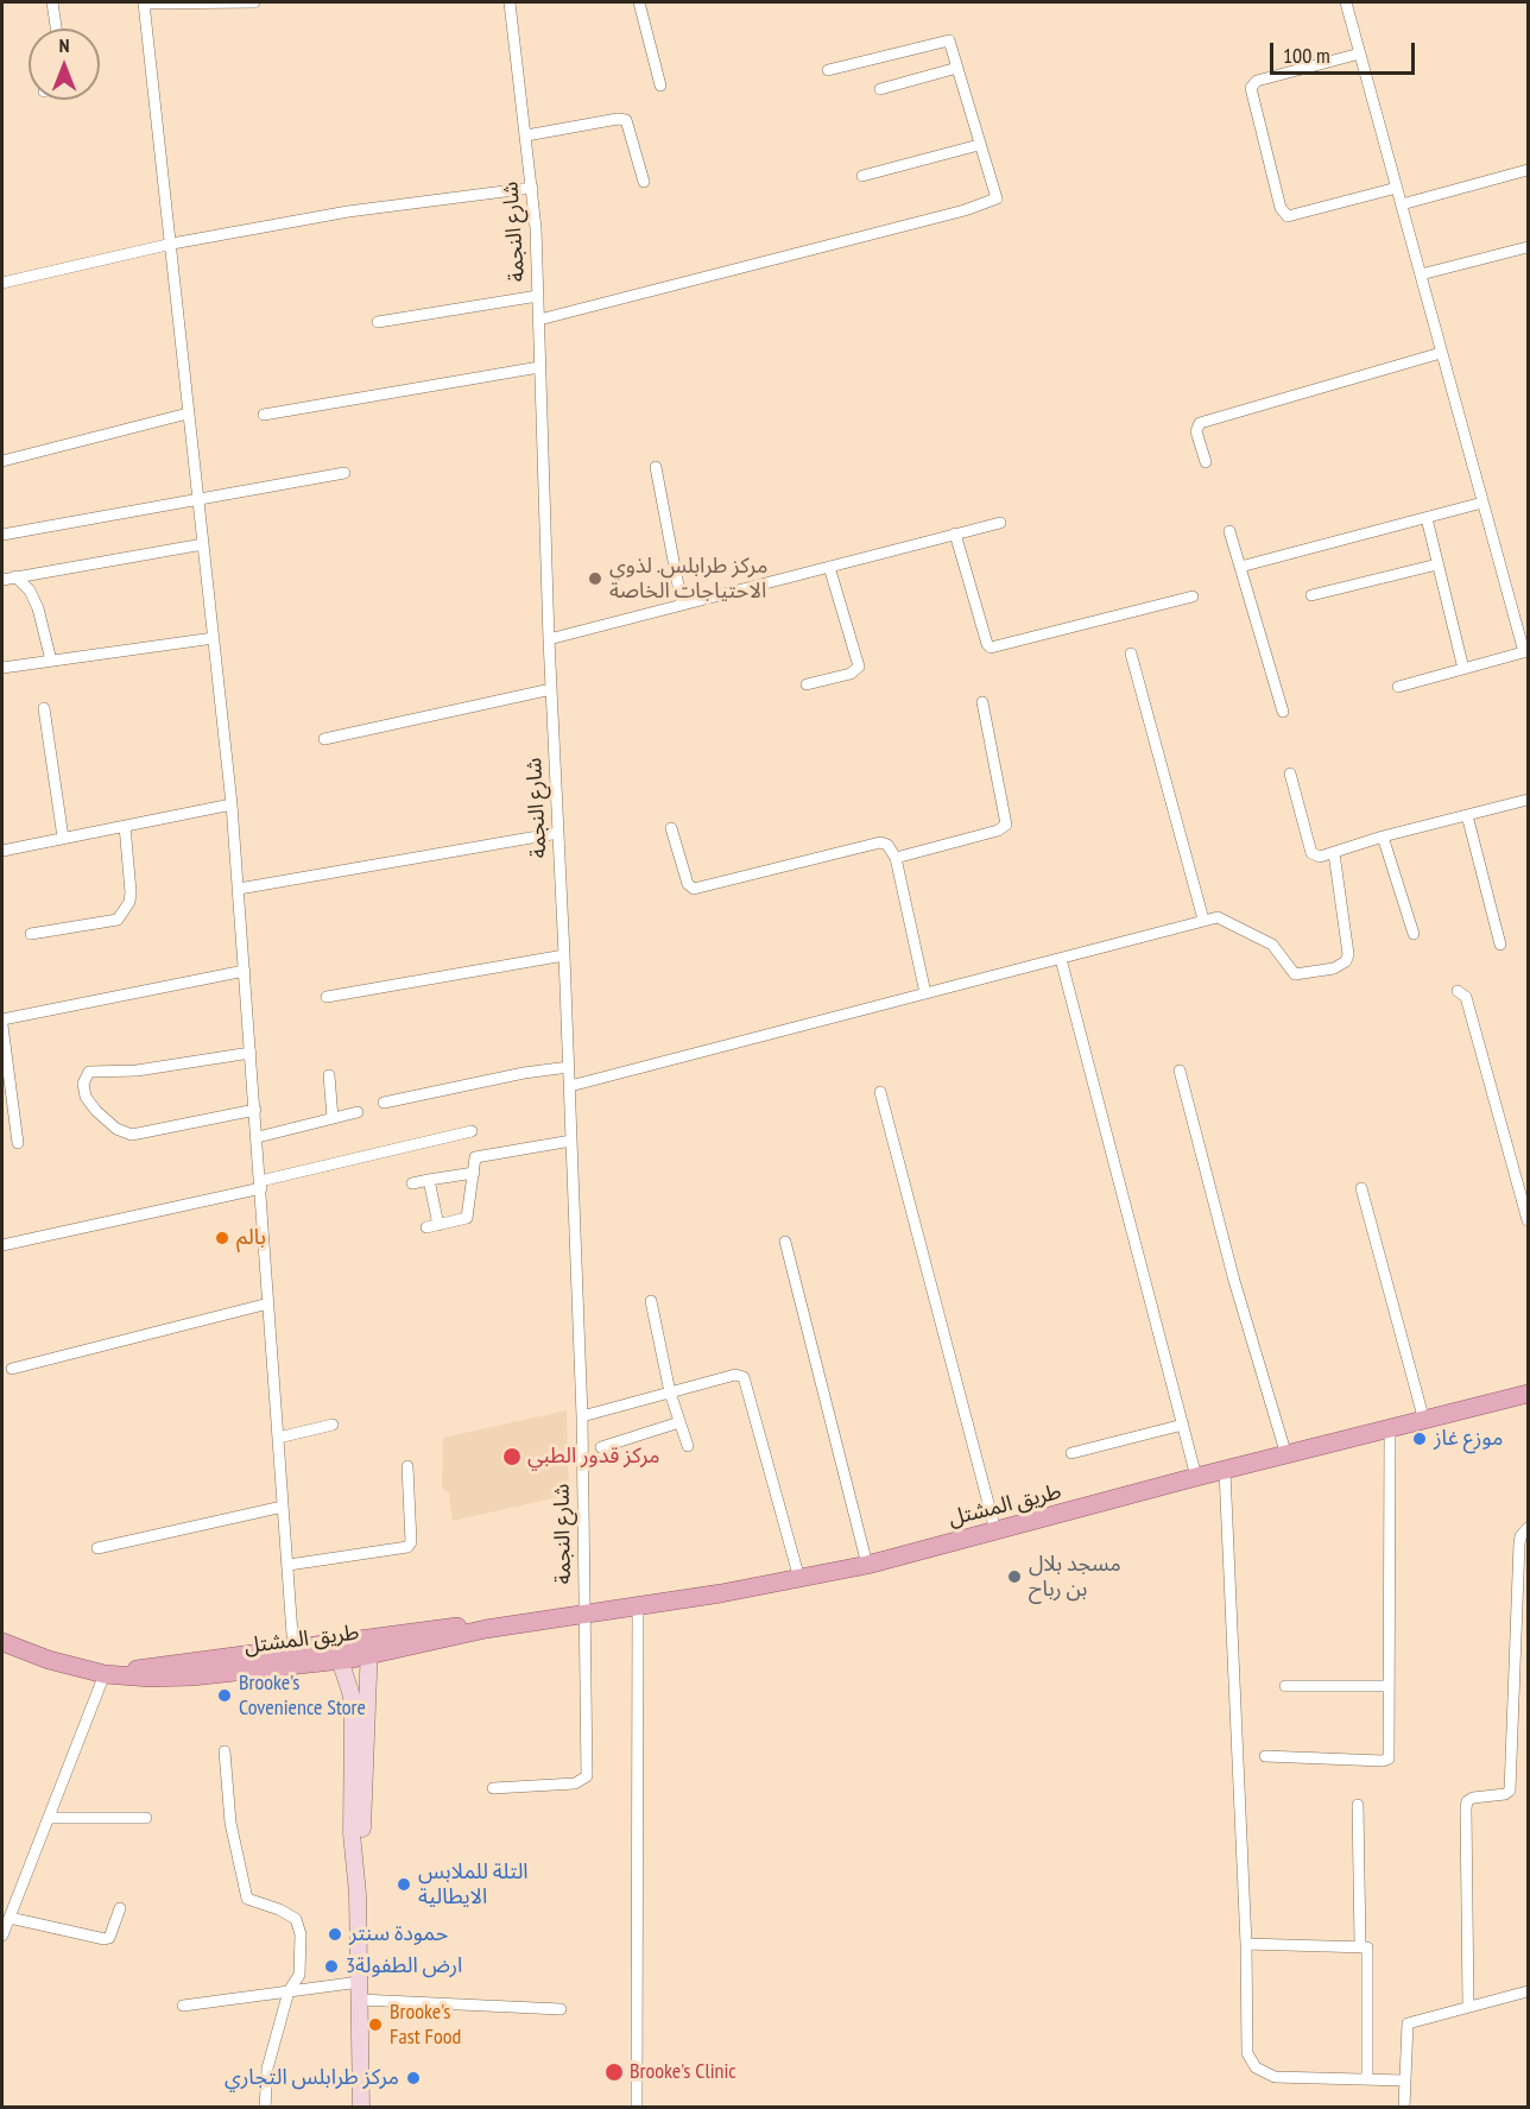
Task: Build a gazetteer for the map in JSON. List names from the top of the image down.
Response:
{
  "streets": {
    "main road": ["طريق المشتل"],
    "street": ["شارع النجمة"]
  },
  "crossings": [
    ["شارع النجمة", "طريق المشتل"]
  ],
  "places": [
    "مركز طرابلس. لذوي الاحتياجات الخاصة",
    "بالم",
    "موزع غاز",
    "مركز قدور الطبي",
    "مسجد بلال بن رباح",
    "Brooke's Covenience Store",
    "التلة للملابس الايطالية",
    "حمودة سنتر",
    "ارض الطفولة3",
    "Brooke's Fast Food",
    "Brooke's Clinic",
    "مركز طرابلس التجاري"
  ],
  "scale_bar": "100 m",
  "north": "top"
}
